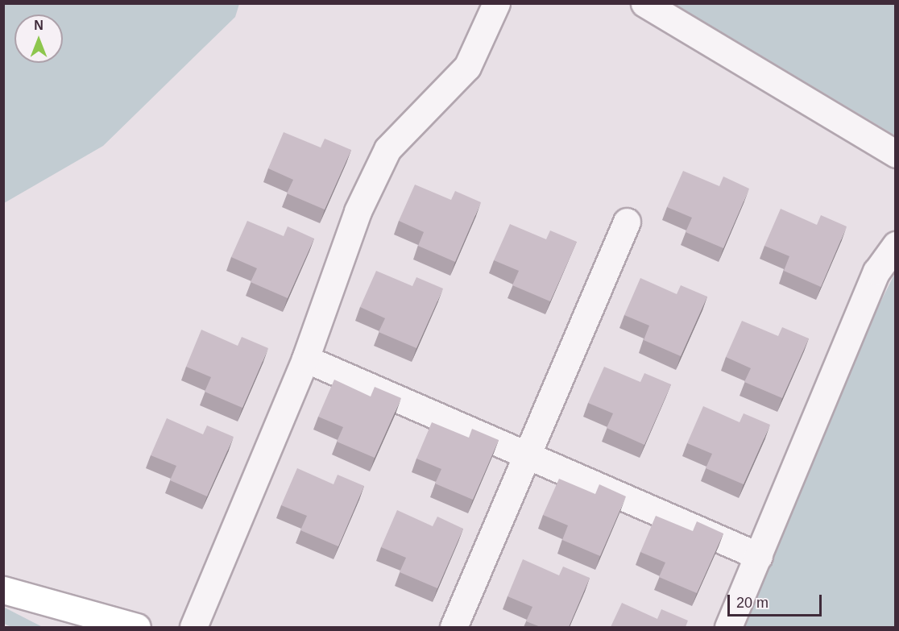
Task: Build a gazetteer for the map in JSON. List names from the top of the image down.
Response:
{
  "scale_bar": "20 m",
  "north": "top"
}
